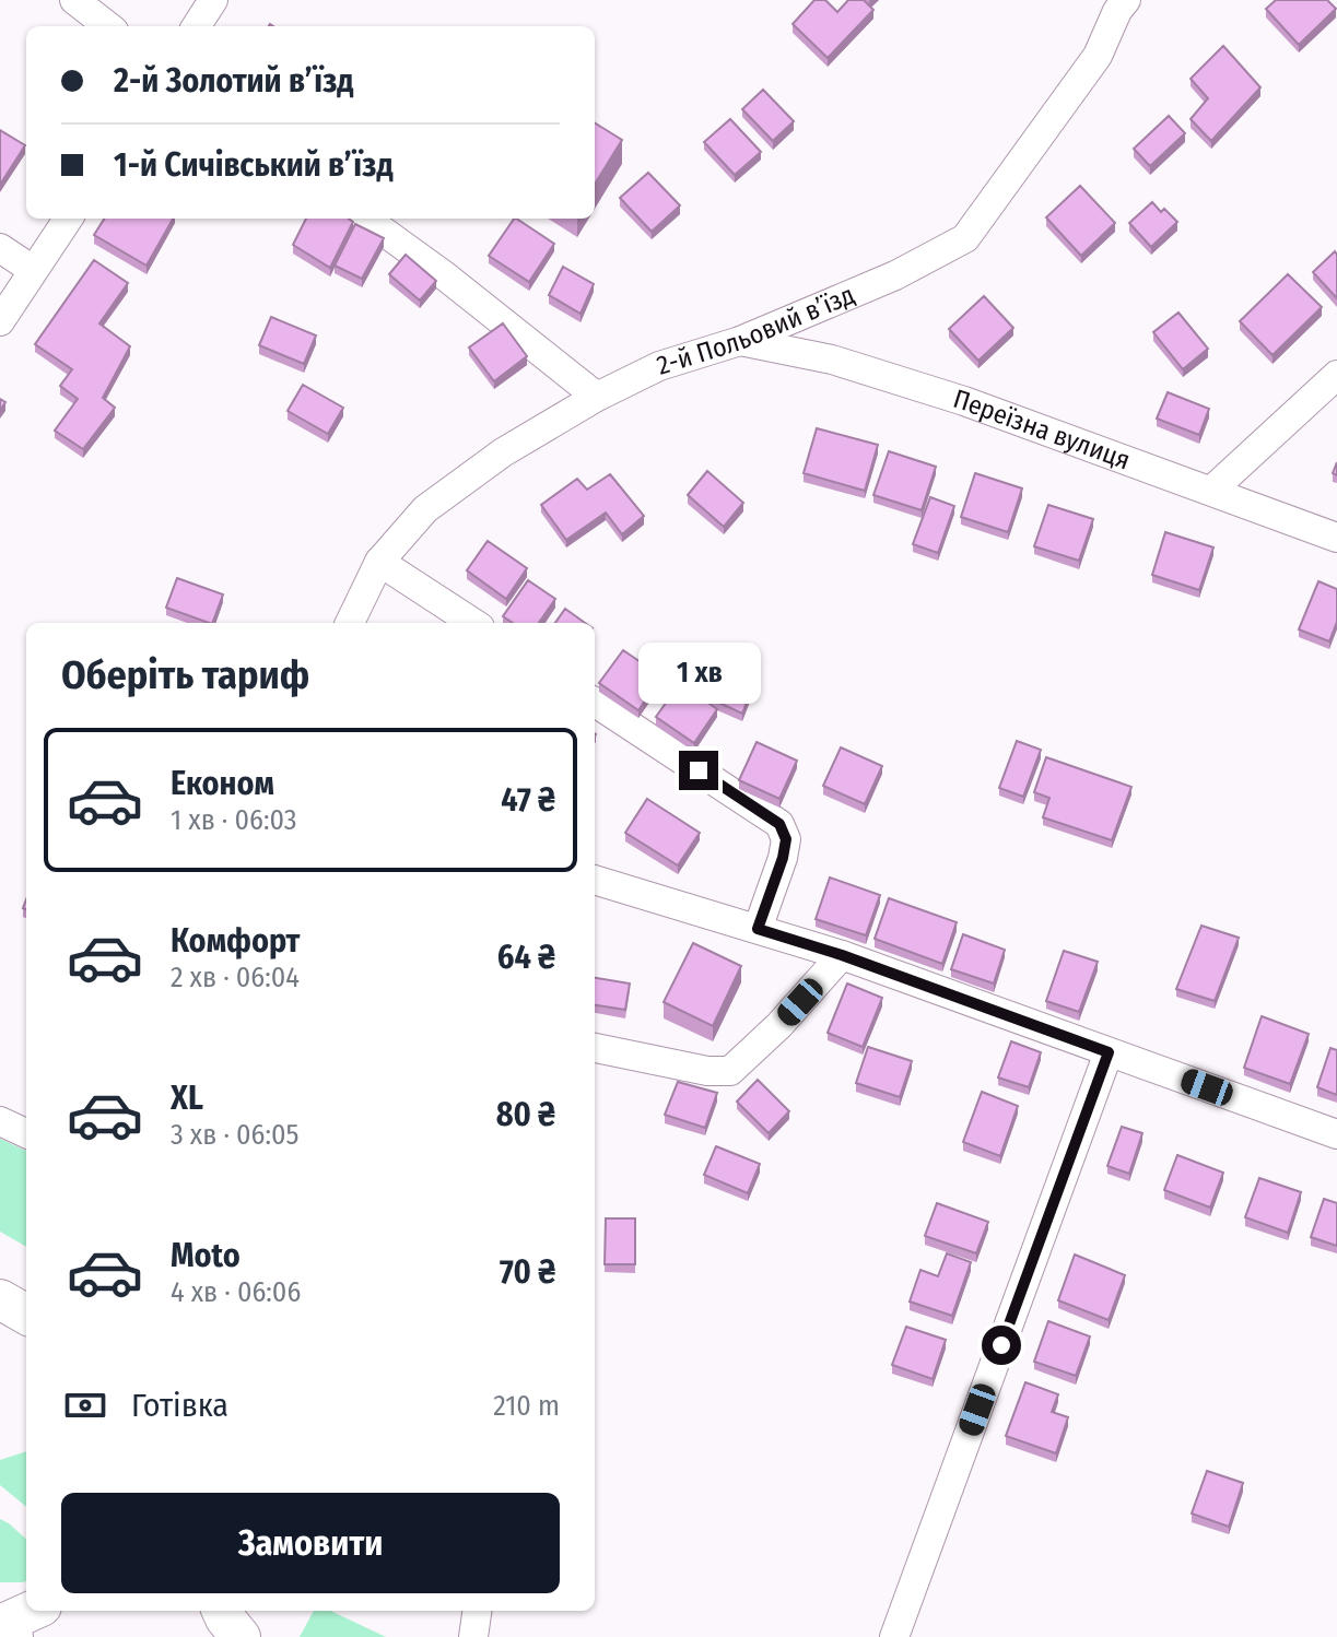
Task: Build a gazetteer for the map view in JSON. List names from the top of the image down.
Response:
{
  "streets": {
    "street": ["2-й Польовий в’їзд", "Переїзна вулиця"]
  },
  "crossings": [
    ["2-й Польовий в’їзд", "Переїзна вулиця"]
  ],
  "page": {
    "banner": ["2-й Золотий в’їзд", "1-й Сичівський в’їзд"],
    "heading": "Оберіть тариф",
    "bubble": "1 хв",
    "list": [
      {
        "name": "Економ",
        "note": "1 хв · 06:03",
        "value": "47 ₴"
      },
      {
        "name": "Комфорт",
        "note": "2 хв · 06:04",
        "value": "64 ₴"
      },
      {
        "name": "XL",
        "note": "3 хв · 06:05",
        "value": "80 ₴"
      },
      {
        "name": "Moto",
        "note": "4 хв · 06:06",
        "value": "70 ₴"
      }
    ],
    "pay": ["Готівка", "210 m"],
    "buttons": "Замовити"
  }
}
